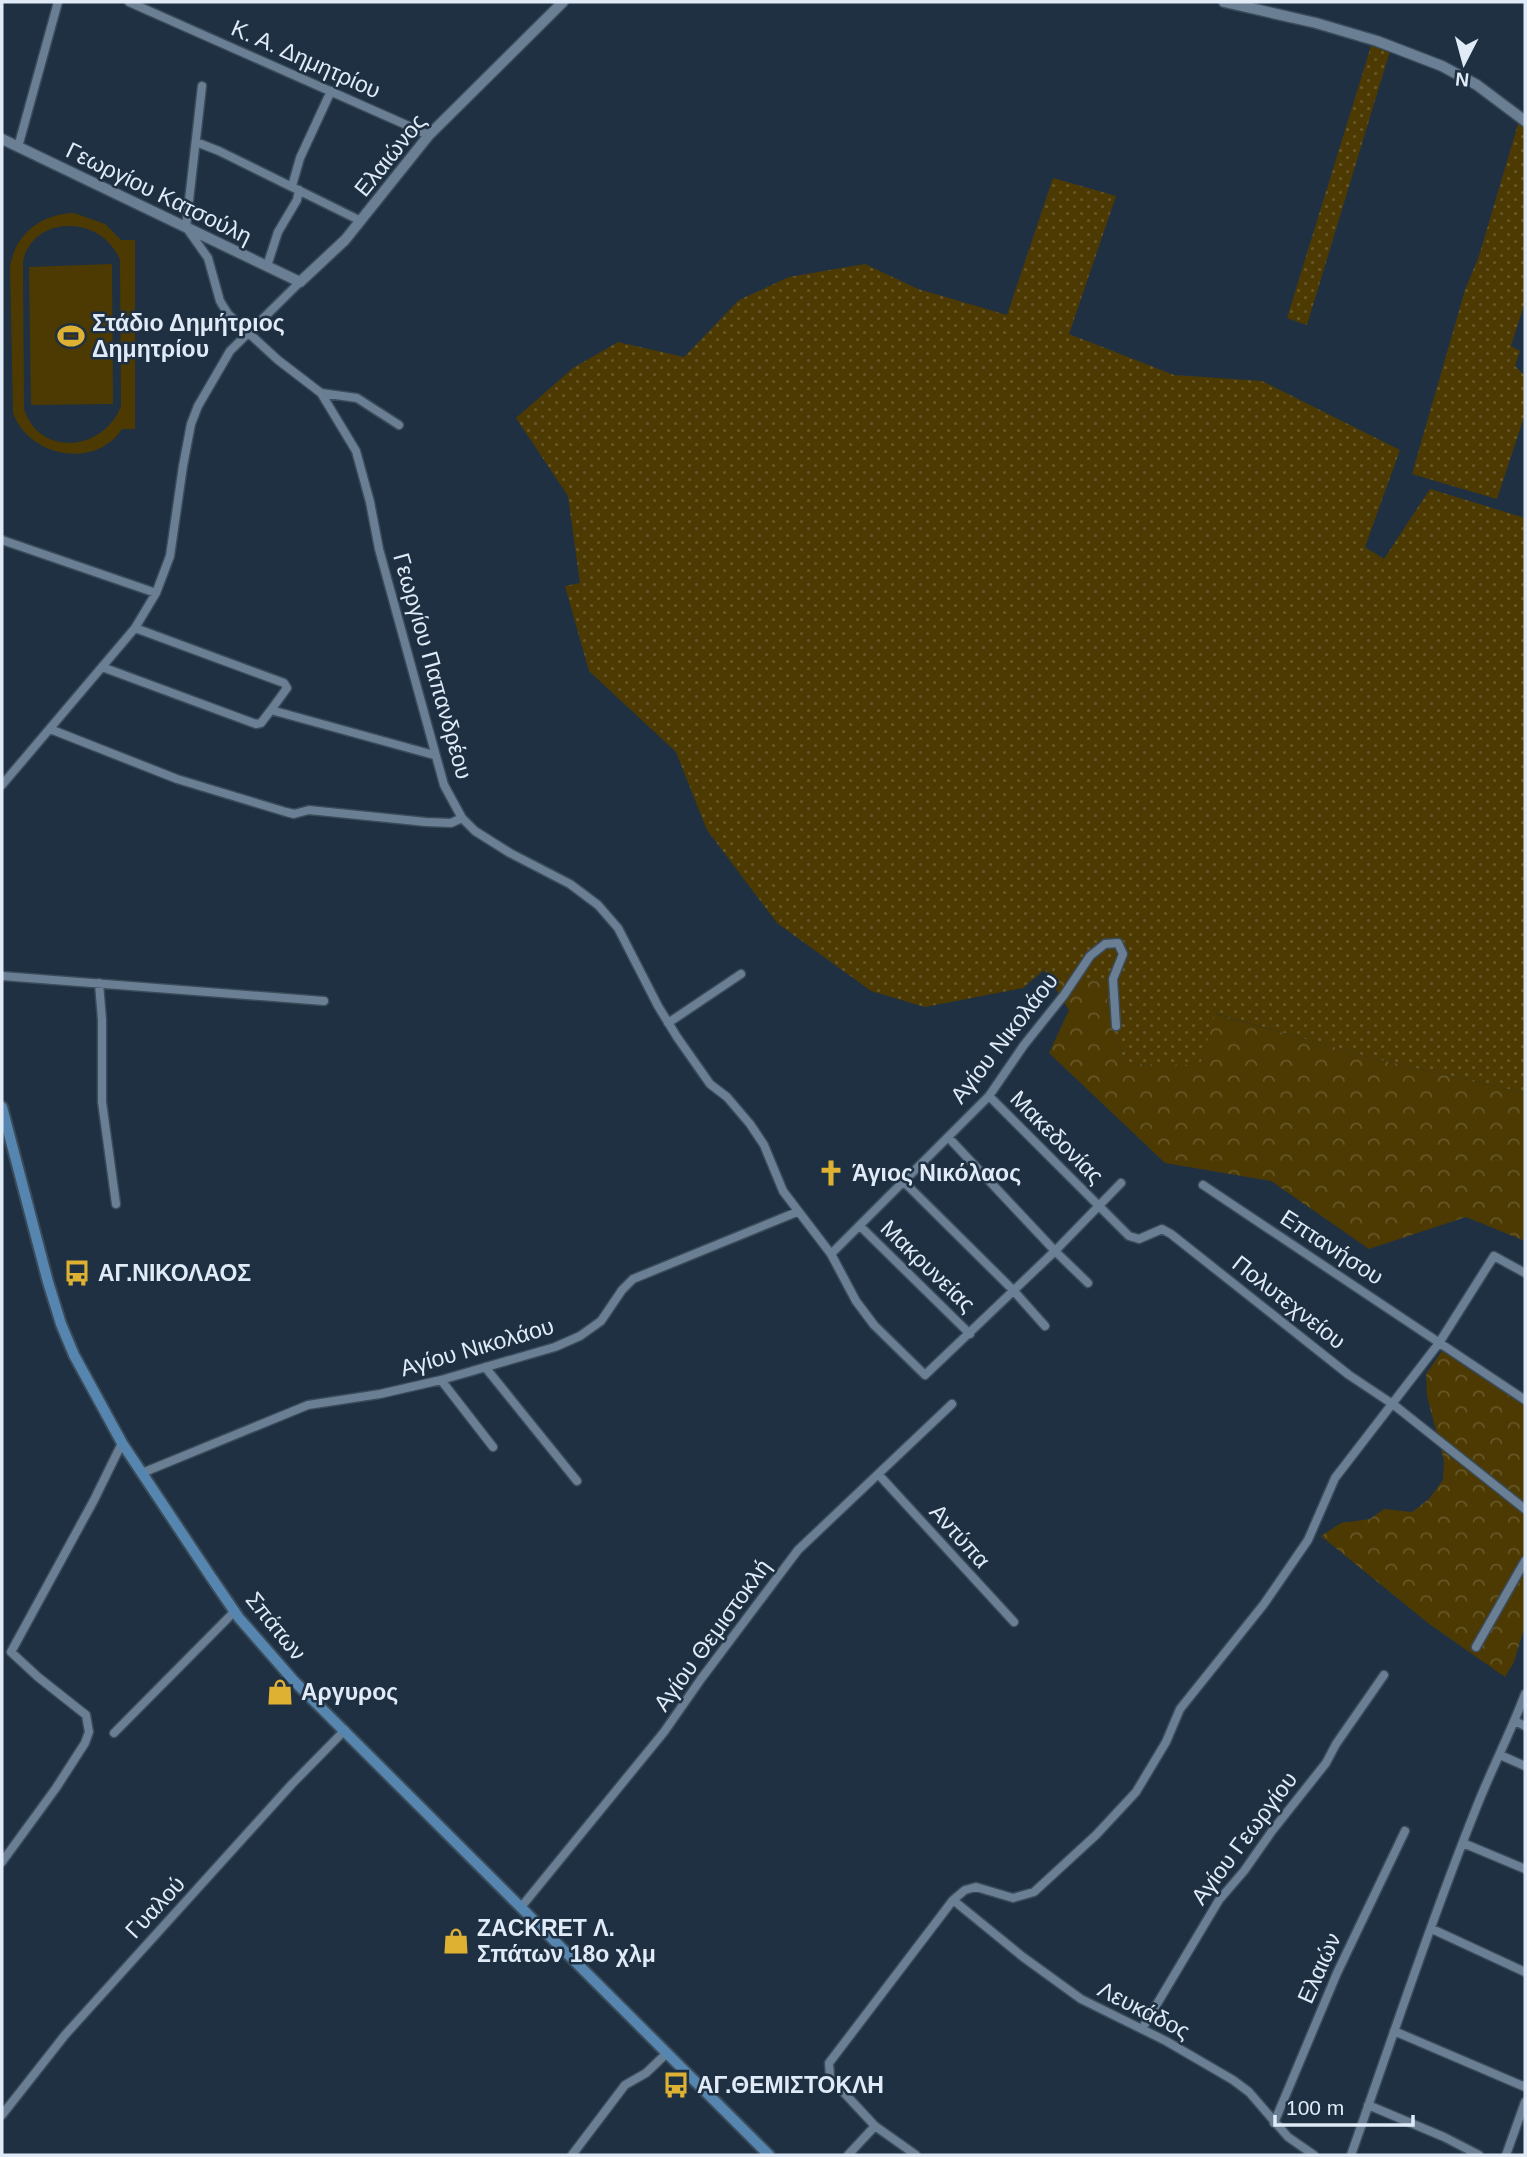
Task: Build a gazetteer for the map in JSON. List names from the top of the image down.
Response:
{
  "streets": {
    "main road": ["Σπάτων"],
    "street": [
      "Κ. Α. Δημητρίου",
      "Ελαιώνος",
      "Γεωργίου Κατσούλη",
      "Γεωργίου Παπανδρέου",
      "Αγίου Νικολάου",
      "Μακεδονίας",
      "Επτανήσου",
      "Μακρυνείας",
      "Πολυτεχνείου",
      "Αντύπα",
      "Αγίου Θεμιστοκλή",
      "Αγίου Γεωργίου",
      "Γυαλού",
      "Ελαιών",
      "Λευκάδος"
    ]
  },
  "crossings": [
    ["Κ. Α. Δημητρίου", "Ελαιώνος"],
    ["Ελαιώνος", "Γεωργίου Κατσούλη"],
    ["Ελαιώνος", "Γεωργίου Παπανδρέου"],
    ["Γεωργίου Κατσούλη", "Γεωργίου Παπανδρέου"],
    ["Γεωργίου Παπανδρέου", "Αγίου Νικολάου"],
    ["Γεωργίου Παπανδρέου", "Μακρυνείας"],
    ["Αγίου Νικολάου", "Μακεδονίας"],
    ["Αγίου Νικολάου", "Μακρυνείας"],
    ["Αγίου Νικολάου", "Σπάτων"],
    ["Μακεδονίας", "Πολυτεχνείου"],
    ["Αντύπα", "Αγίου Θεμιστοκλή"],
    ["Σπάτων", "Αγίου Θεμιστοκλή"],
    ["Σπάτων", "Γυαλού"],
    ["Αγίου Γεωργίου", "Λευκάδος"],
    ["Ελαιών", "Λευκάδος"]
  ],
  "places": {
    "sports": ["Στάδιο Δημήτριος Δημητρίου"],
    "church": ["Άγιος Νικόλαος"],
    "bus stop": ["ΑΓ.ΝΙΚΟΛΑΟΣ", "ΑΓ.ΘΕΜΙΣΤΟΚΛΗ"],
    "shop": ["Αργυρος", "ZACKRET Λ. Σπάτων 18ο χλμ"]
  },
  "scale_bar": "100 m",
  "north": "bottom"
}
